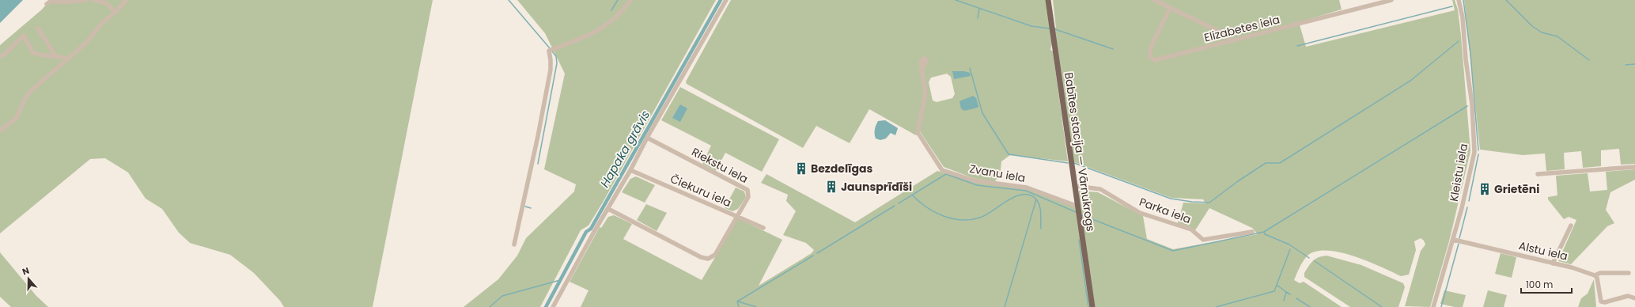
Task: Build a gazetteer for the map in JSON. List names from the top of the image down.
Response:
{
  "streets": {
    "main road": ["Babītes stacija — Vārnukrogs"],
    "street": [
      "Elizabetes iela",
      "Riekstu iela",
      "Kleistu iela",
      "Zvanu iela",
      "Čiekuru iela",
      "Parka iela",
      "Alstu iela"
    ]
  },
  "crossings": [
    ["Babītes stacija — Vārnukrogs", "Zvanu iela"],
    ["Babītes stacija — Vārnukrogs", "Parka iela"],
    ["Riekstu iela", "Čiekuru iela"],
    ["Kleistu iela", "Alstu iela"]
  ],
  "water": ["Hapaka grāvis"],
  "places": {
    "building": ["Bezdelīgas", "Jaunsprīdīši", "Grietēni"]
  },
  "scale_bar": "100 m",
  "north": "top"
}
